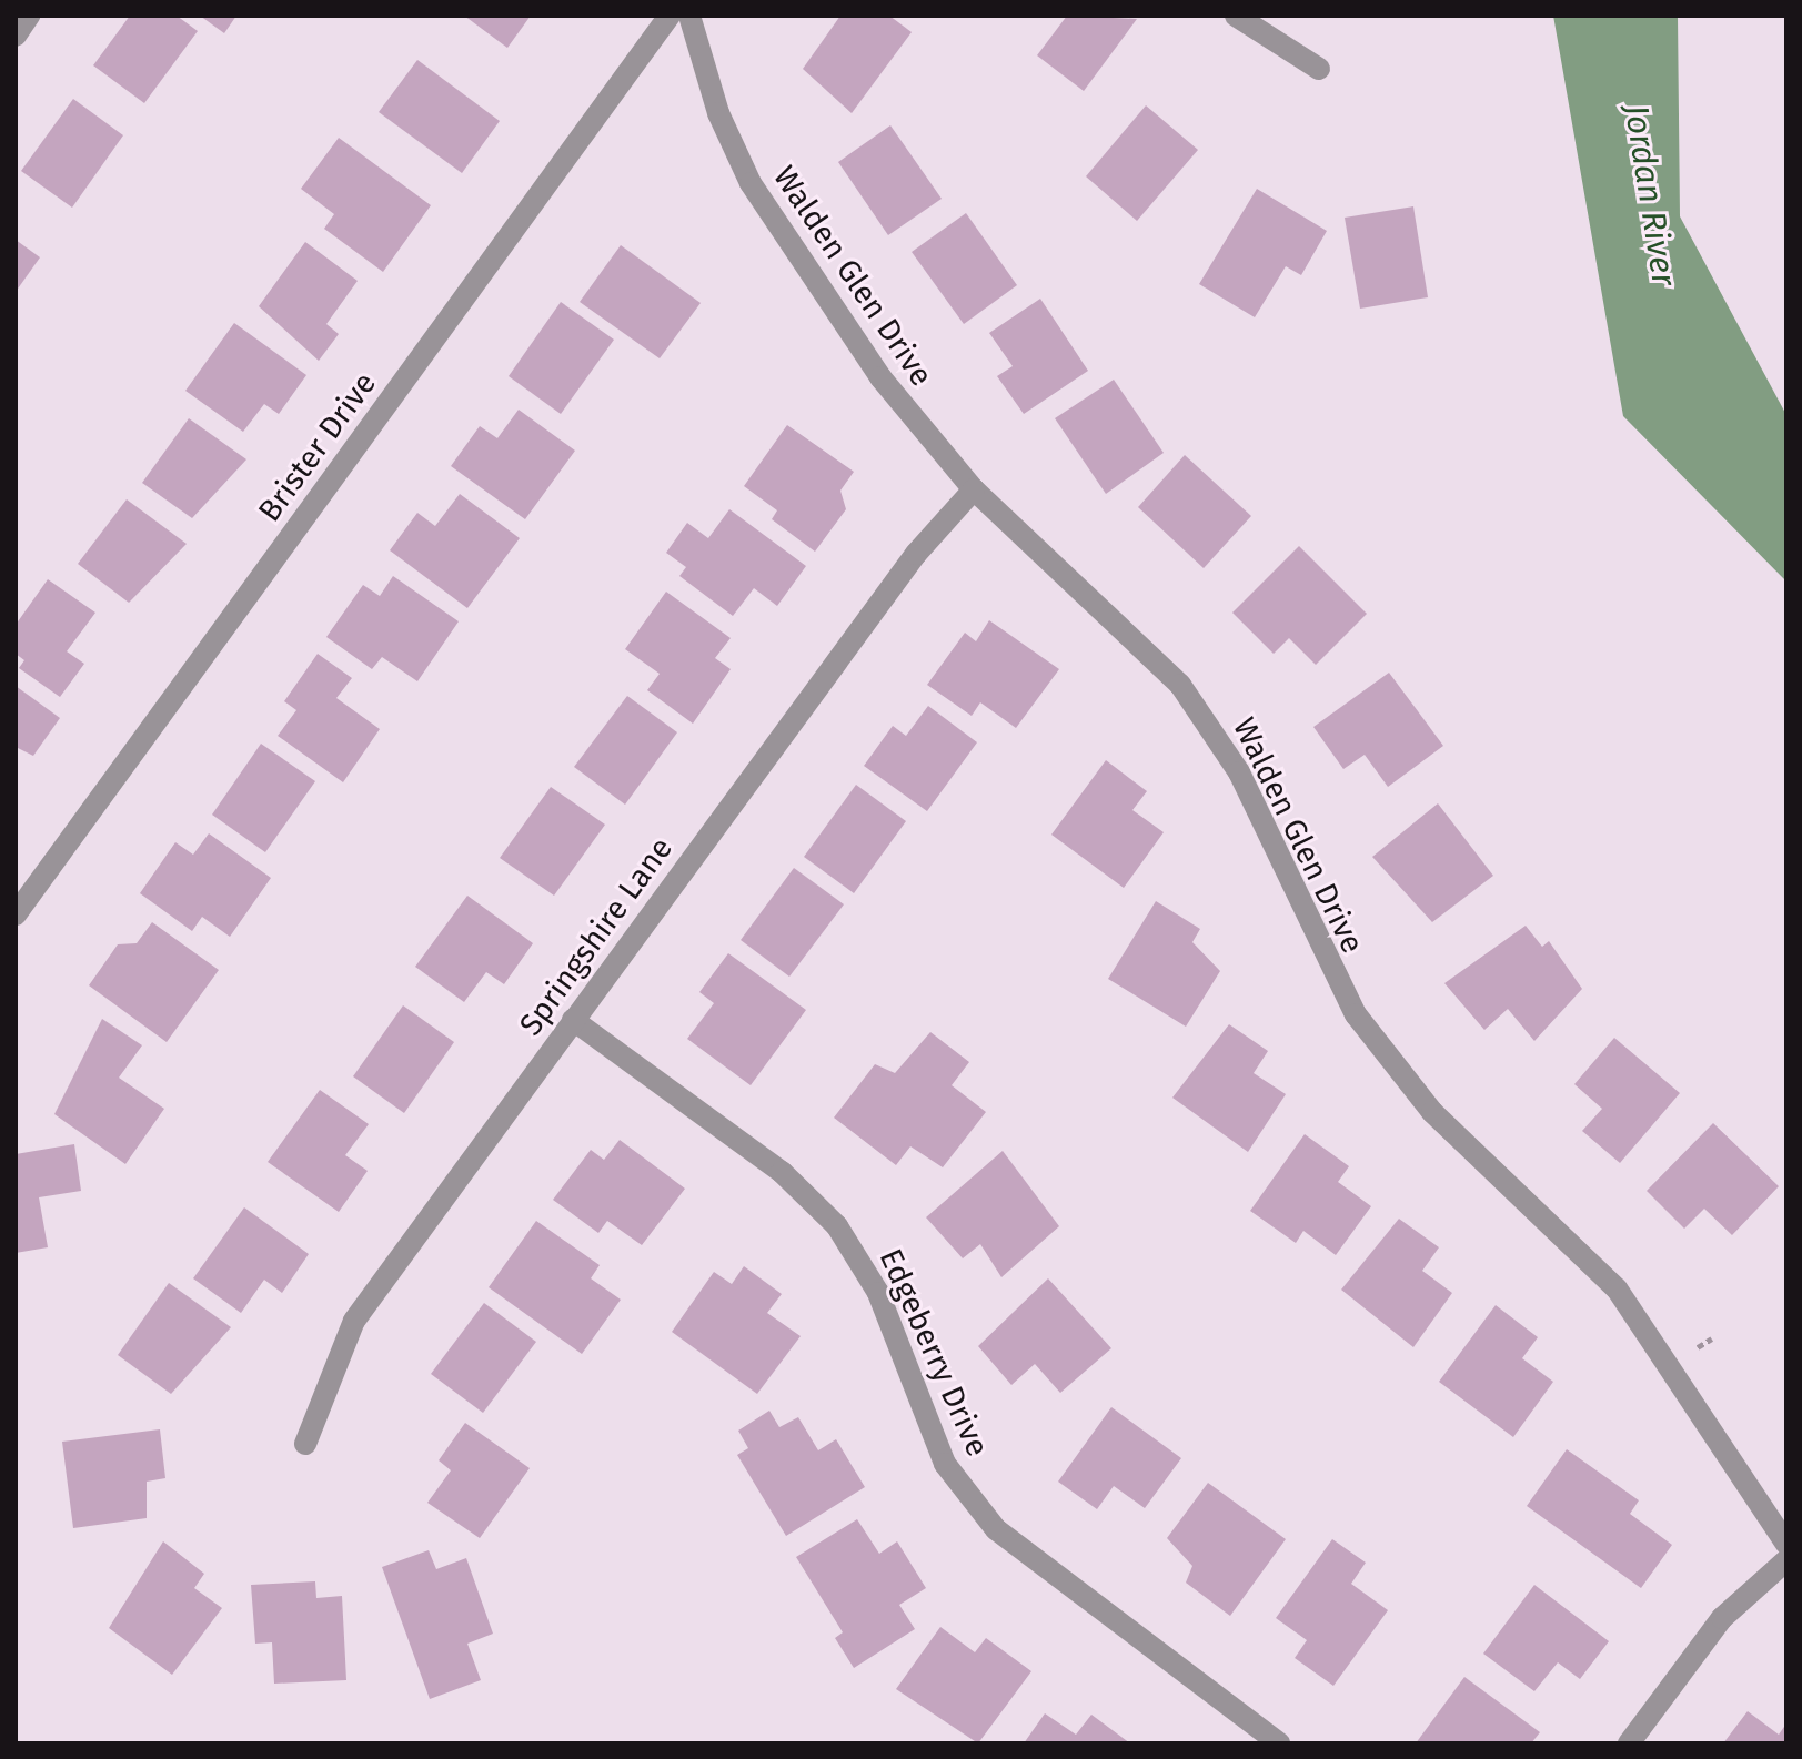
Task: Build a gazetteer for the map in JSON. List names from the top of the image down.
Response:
{
  "streets": {
    "street": [
      "Walden Glen Drive",
      "Brister Drive",
      "Springshire Lane",
      "Edgeberry Drive"
    ]
  },
  "crossings": [
    ["Walden Glen Drive", "Springshire Lane"],
    ["Springshire Lane", "Edgeberry Drive"]
  ],
  "water": ["Jordan River"]
}
